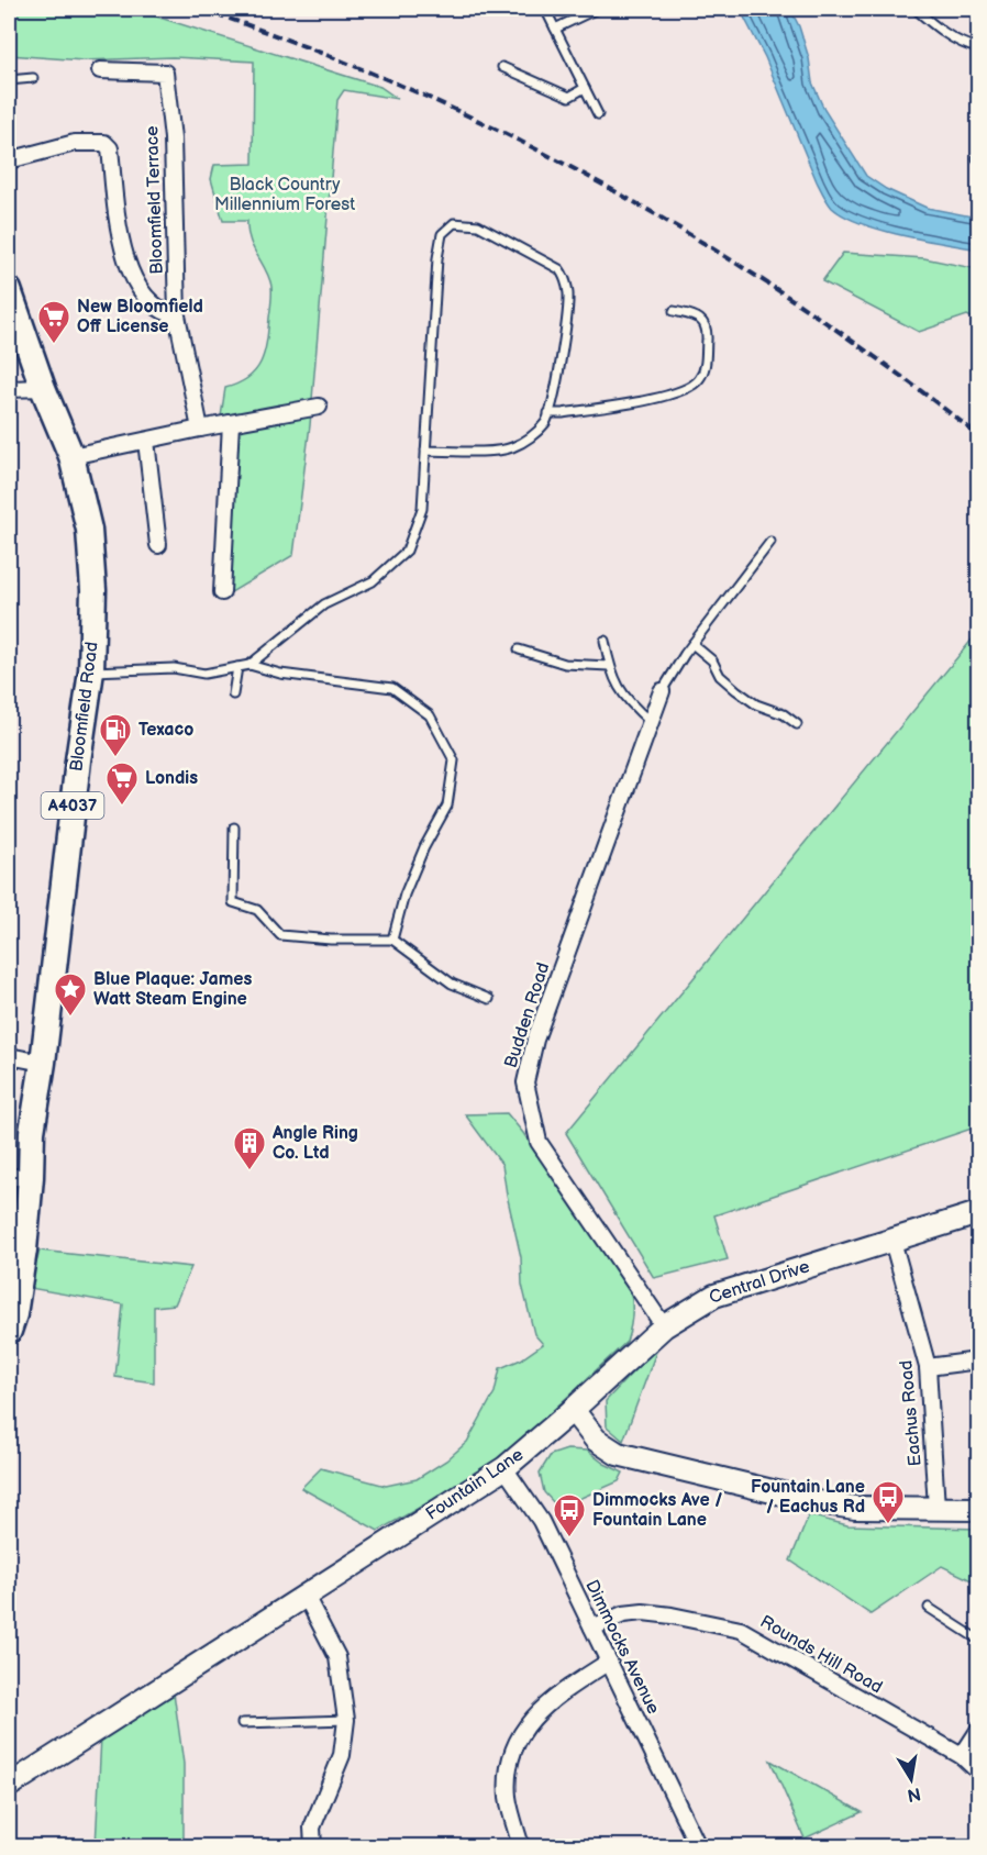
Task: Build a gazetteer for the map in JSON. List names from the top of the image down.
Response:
{
  "streets": {
    "main road": ["Bloomfield Road", "A4037"],
    "street": [
      "Bloomfield Terrace",
      "Budden Road",
      "Central Drive",
      "Eachus Road",
      "Fountain Lane",
      "Dimmocks Avenue",
      "Rounds Hill Road"
    ]
  },
  "crossings": [
    ["Budden Road", "Central Drive"],
    ["Central Drive", "Eachus Road"],
    ["Central Drive", "Fountain Lane"],
    ["Fountain Lane", "Dimmocks Avenue"],
    ["Dimmocks Avenue", "Rounds Hill Road"]
  ],
  "parks": ["Black Country Millennium Forest"],
  "places": {
    "supermarket": ["New Bloomfield Off License", "Londis"],
    "fuel station": ["Texaco"],
    "place": ["Blue Plaque: James Watt Steam Engine"],
    "building": ["Angle Ring Co. Ltd"],
    "bus stop": ["Fountain Lane / Eachus Rd", "Dimmocks Ave / Fountain Lane"]
  },
  "north": "bottom"
}
